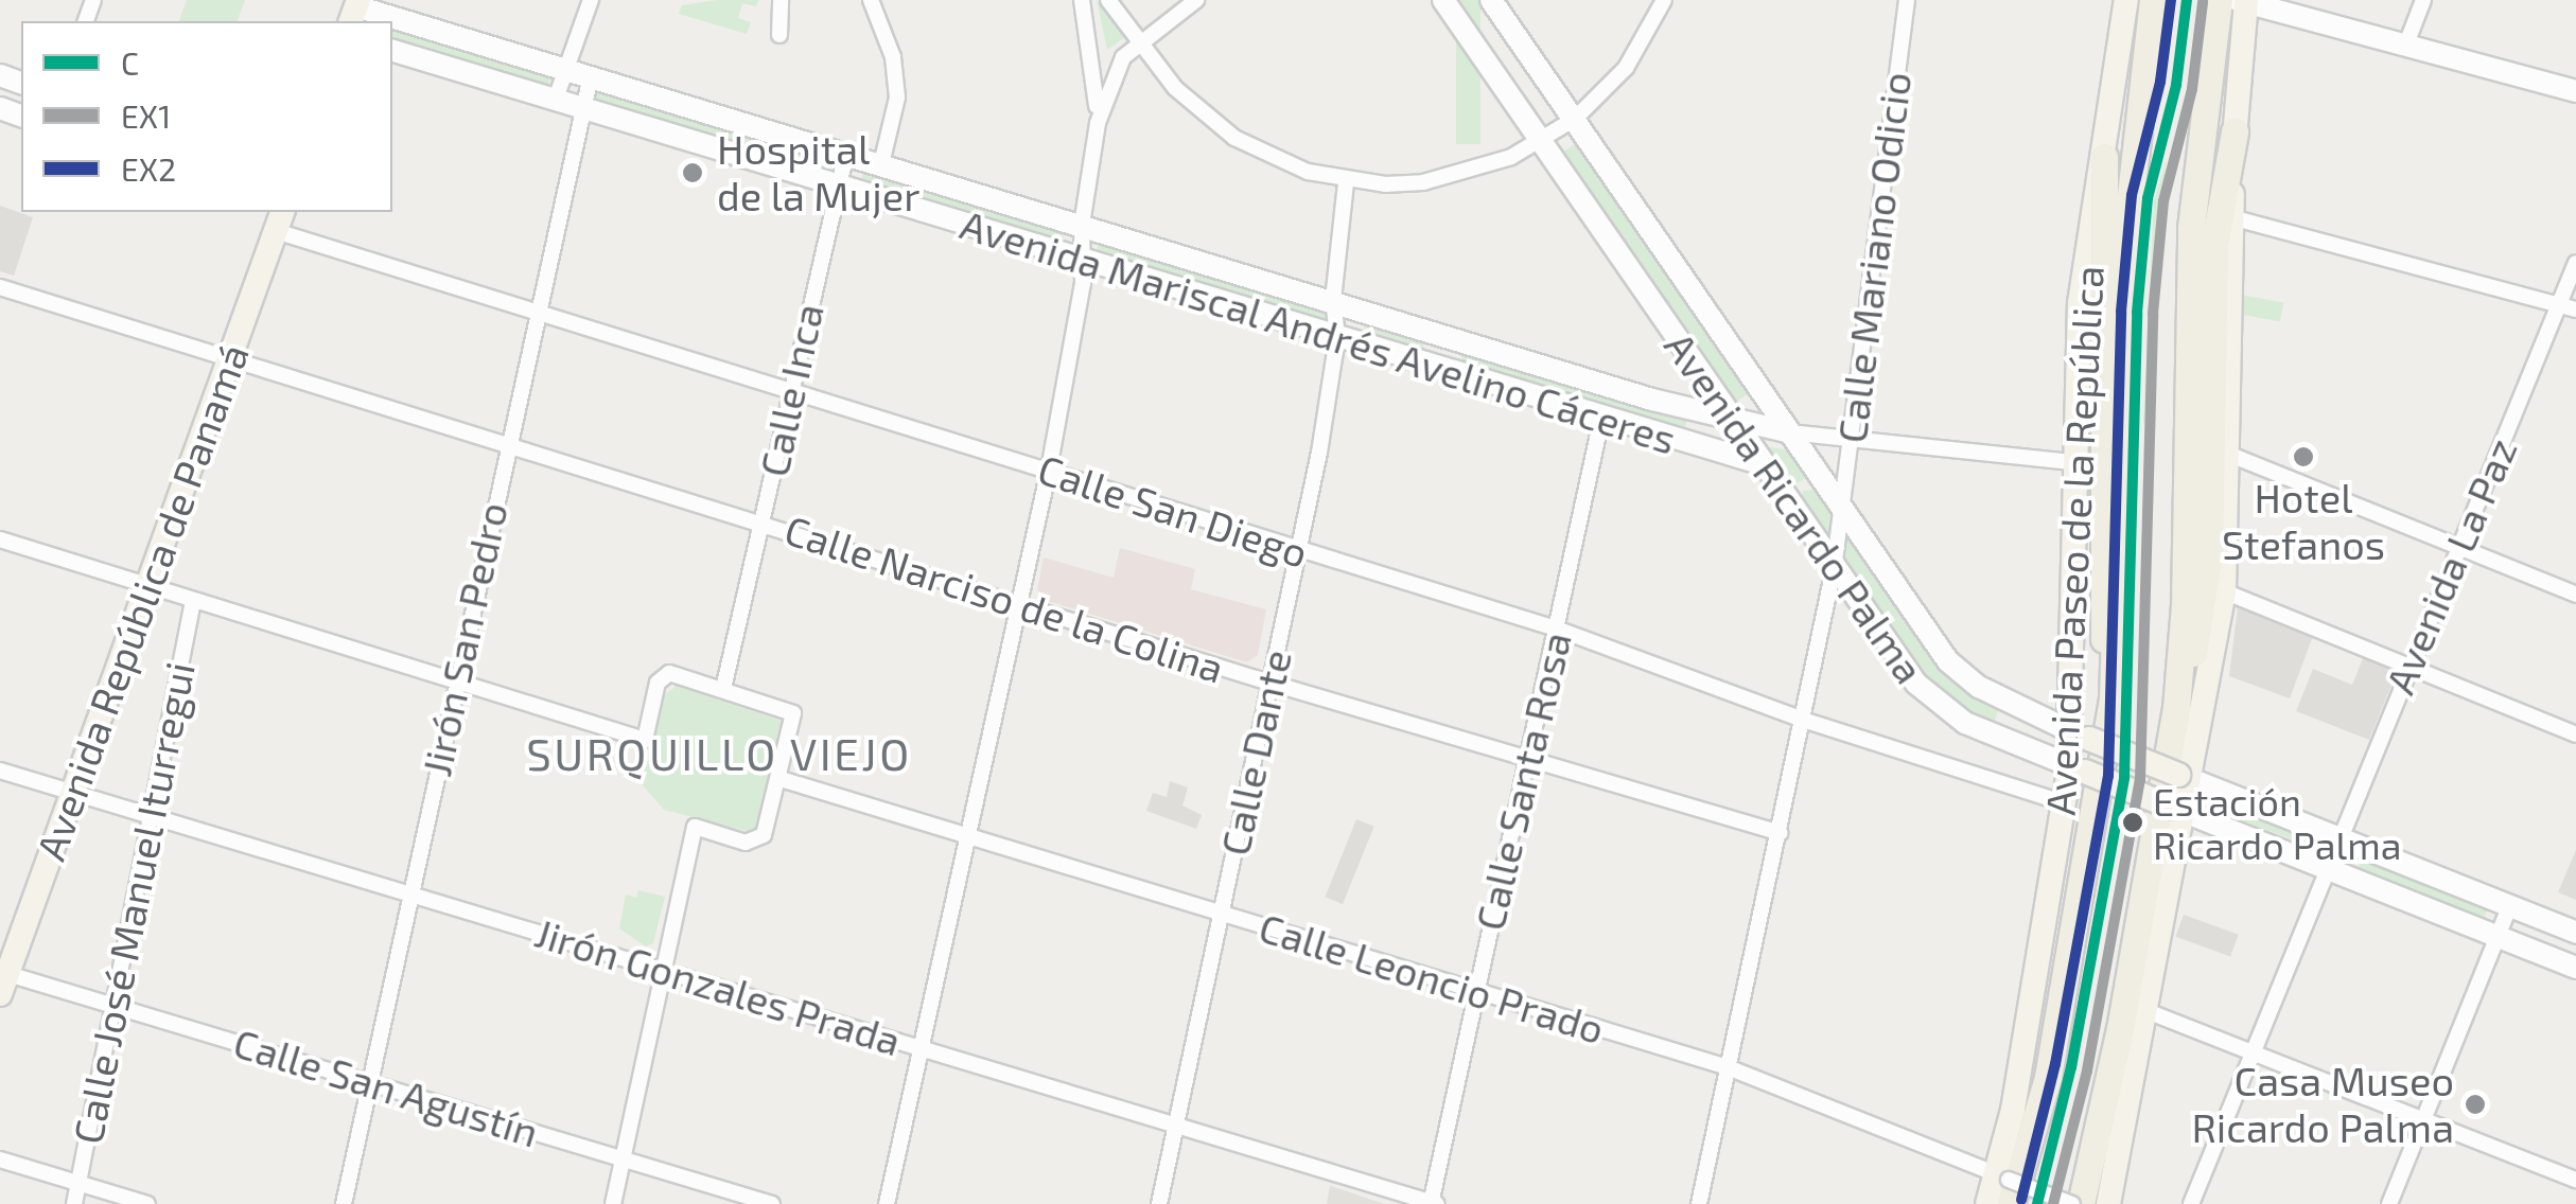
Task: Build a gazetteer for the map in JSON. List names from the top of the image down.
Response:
{
  "streets": {
    "main road": ["Avenida Ricardo Palma", "Avenida Paseo de la República", "Avenida República de Panamá"],
    "street": [
      "Calle Mariano Odicio",
      "Avenida Mariscal Andrés Avelino Cáceres",
      "Calle Inca",
      "Calle San Diego",
      "Avenida La Paz",
      "Calle Narciso de la Colina",
      "Jirón San Pedro",
      "Calle Dante",
      "Calle Santa Rosa",
      "Calle José Manuel Iturregui",
      "Calle Leoncio Prado",
      "Jirón Gonzales Prada",
      "Calle San Agustín"
    ]
  },
  "crossings": [
    ["Calle Mariano Odicio", "Avenida Ricardo Palma"],
    ["Calle Mariano Odicio", "Calle San Diego"],
    ["Calle Mariano Odicio", "Calle Narciso de la Colina"],
    ["Calle Mariano Odicio", "Calle Leoncio Prado"],
    ["Avenida Mariscal Andrés Avelino Cáceres", "Calle Inca"],
    ["Avenida Mariscal Andrés Avelino Cáceres", "Avenida Ricardo Palma"],
    ["Avenida Mariscal Andrés Avelino Cáceres", "Jirón San Pedro"],
    ["Avenida Mariscal Andrés Avelino Cáceres", "Calle Dante"],
    ["Avenida Mariscal Andrés Avelino Cáceres", "Calle Santa Rosa"],
    ["Calle Inca", "Calle San Diego"],
    ["Calle Inca", "Calle Narciso de la Colina"],
    ["Avenida Ricardo Palma", "Avenida Paseo de la República"],
    ["Avenida Ricardo Palma", "Avenida La Paz"],
    ["Calle San Diego", "Avenida Paseo de la República"],
    ["Calle San Diego", "Avenida República de Panamá"],
    ["Calle San Diego", "Jirón San Pedro"],
    ["Calle San Diego", "Calle Dante"],
    ["Calle San Diego", "Calle Santa Rosa"],
    ["Avenida Paseo de la República", "Calle Leoncio Prado"],
    ["Calle Narciso de la Colina", "Avenida República de Panamá"],
    ["Calle Narciso de la Colina", "Jirón San Pedro"],
    ["Calle Narciso de la Colina", "Calle Dante"],
    ["Calle Narciso de la Colina", "Calle Santa Rosa"],
    ["Avenida República de Panamá", "Jirón Gonzales Prada"],
    ["Avenida República de Panamá", "Calle San Agustín"],
    ["Jirón San Pedro", "Jirón Gonzales Prada"],
    ["Jirón San Pedro", "Calle San Agustín"],
    ["Calle Dante", "Calle Leoncio Prado"],
    ["Calle Dante", "Jirón Gonzales Prada"],
    ["Calle Santa Rosa", "Calle Leoncio Prado"],
    ["Calle Santa Rosa", "Jirón Gonzales Prada"],
    ["Calle José Manuel Iturregui", "Jirón Gonzales Prada"],
    ["Calle José Manuel Iturregui", "Calle San Agustín"]
  ],
  "districts": ["SURQUILLO VIEJO"],
  "places": [
    "Hospital de la Mujer",
    "Hotel Stefanos",
    "Estación Ricardo Palma",
    "Casa Museo Ricardo Palma"
  ],
  "lines": ["transit line C", "transit line EX2", "transit line EX1"],
  "legend": ["C", "EX1", "EX2"]
}
